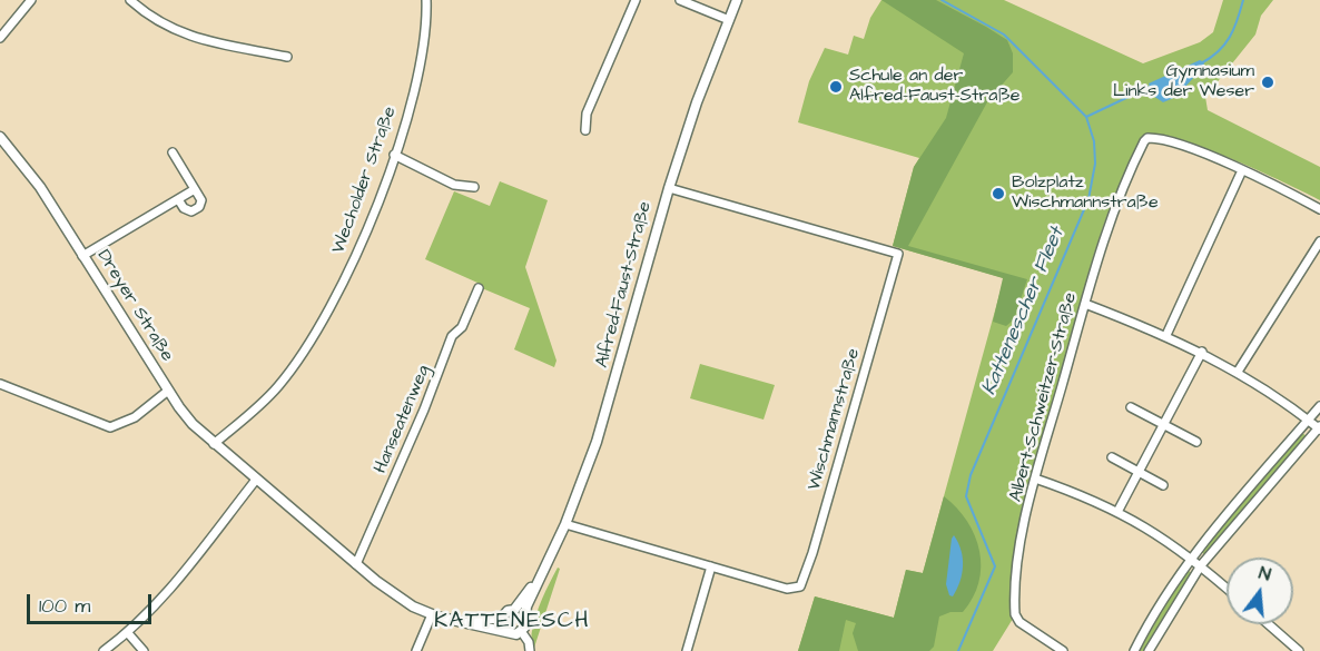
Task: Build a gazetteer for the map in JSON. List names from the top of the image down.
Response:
{
  "streets": {
    "street": [
      "Wecholder Straße",
      "Alfred-Faust-Straße",
      "Dreyer Straße",
      "Albert-Schweitzer-Straße",
      "Hanseatenweg",
      "Wischmannstraße"
    ]
  },
  "crossings": [
    ["Wecholder Straße", "Dreyer Straße"],
    ["Alfred-Faust-Straße", "Dreyer Straße"],
    ["Alfred-Faust-Straße", "Hanseatenweg"],
    ["Alfred-Faust-Straße", "Wischmannstraße"]
  ],
  "districts": ["KATTENESCH"],
  "water": ["Kattenescher Fleet"],
  "places": ["Gymnasium Links der Weser", "Schule an der Alfred-Faust-Straße", "Bolzplatz Wischmannstraße"],
  "scale_bar": "100 m",
  "north": "top"
}
